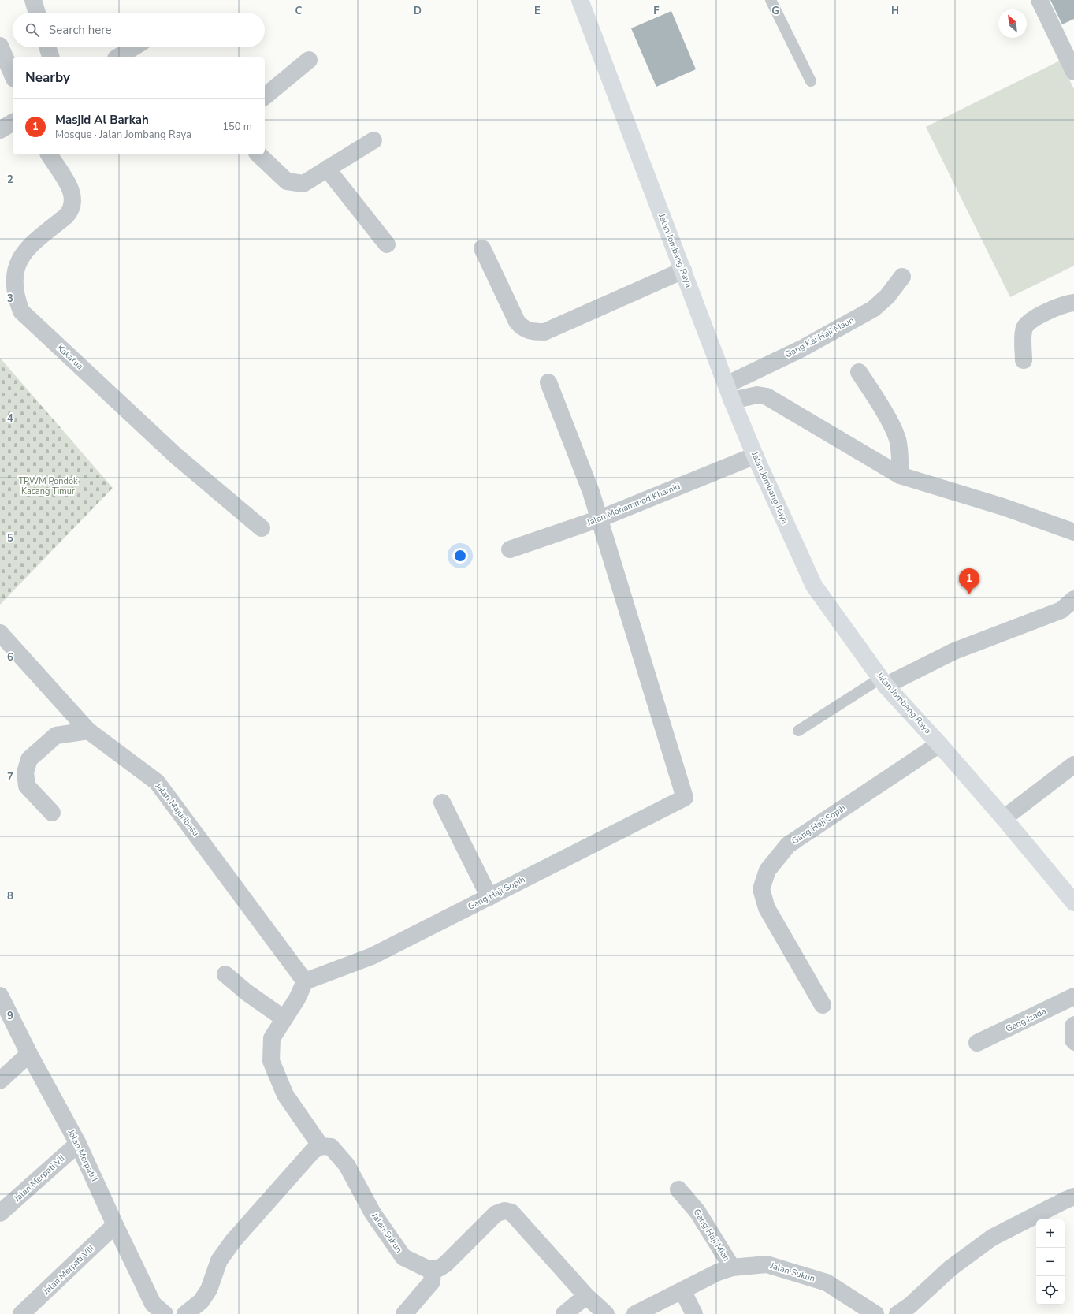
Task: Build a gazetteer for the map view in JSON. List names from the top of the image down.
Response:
{
  "streets": {
    "main road": ["Jalan Jombang Raya"],
    "street": [
      "Gang Kai Haji Maun",
      "Kakatua",
      "Jalan Mohammad Khamid",
      "Jalan Majuribasu",
      "Gang Haji Sopih",
      "Gang Izada",
      "Jalan Merpati I",
      "Jalan Merpati VII",
      "Jalan Sukun",
      "Gang Haji Mian",
      "Jalan Merpati VIII"
    ]
  },
  "crossings": [
    ["Jalan Jombang Raya", "Gang Kai Haji Maun"],
    ["Jalan Jombang Raya", "Jalan Mohammad Khamid"],
    ["Jalan Jombang Raya", "Gang Haji Sopih"],
    ["Jalan Mohammad Khamid", "Gang Haji Sopih"],
    ["Jalan Majuribasu", "Gang Haji Sopih"],
    ["Jalan Merpati I", "Jalan Merpati VII"],
    ["Jalan Merpati I", "Jalan Merpati VIII"],
    ["Jalan Sukun", "Gang Haji Mian"]
  ],
  "parks": ["TPWM Pondok Kacang Timur"],
  "north": "top left",
  "page": {
    "search": "Search here",
    "heading": "Nearby",
    "list": [
      {
        "mark": "1",
        "name": "Masjid Al Barkah",
        "note": "Mosque · Jalan Jombang Raya",
        "value": "150 m"
      }
    ],
    "pins": "1",
    "map_buttons": ["+", "−"]
  },
  "grid": {
    "columns": [
      "C",
      "D",
      "E",
      "F",
      "G",
      "H"
    ],
    "rows": [
      "2",
      "3",
      "4",
      "5",
      "6",
      "7",
      "8",
      "9"
    ]
  }
}
